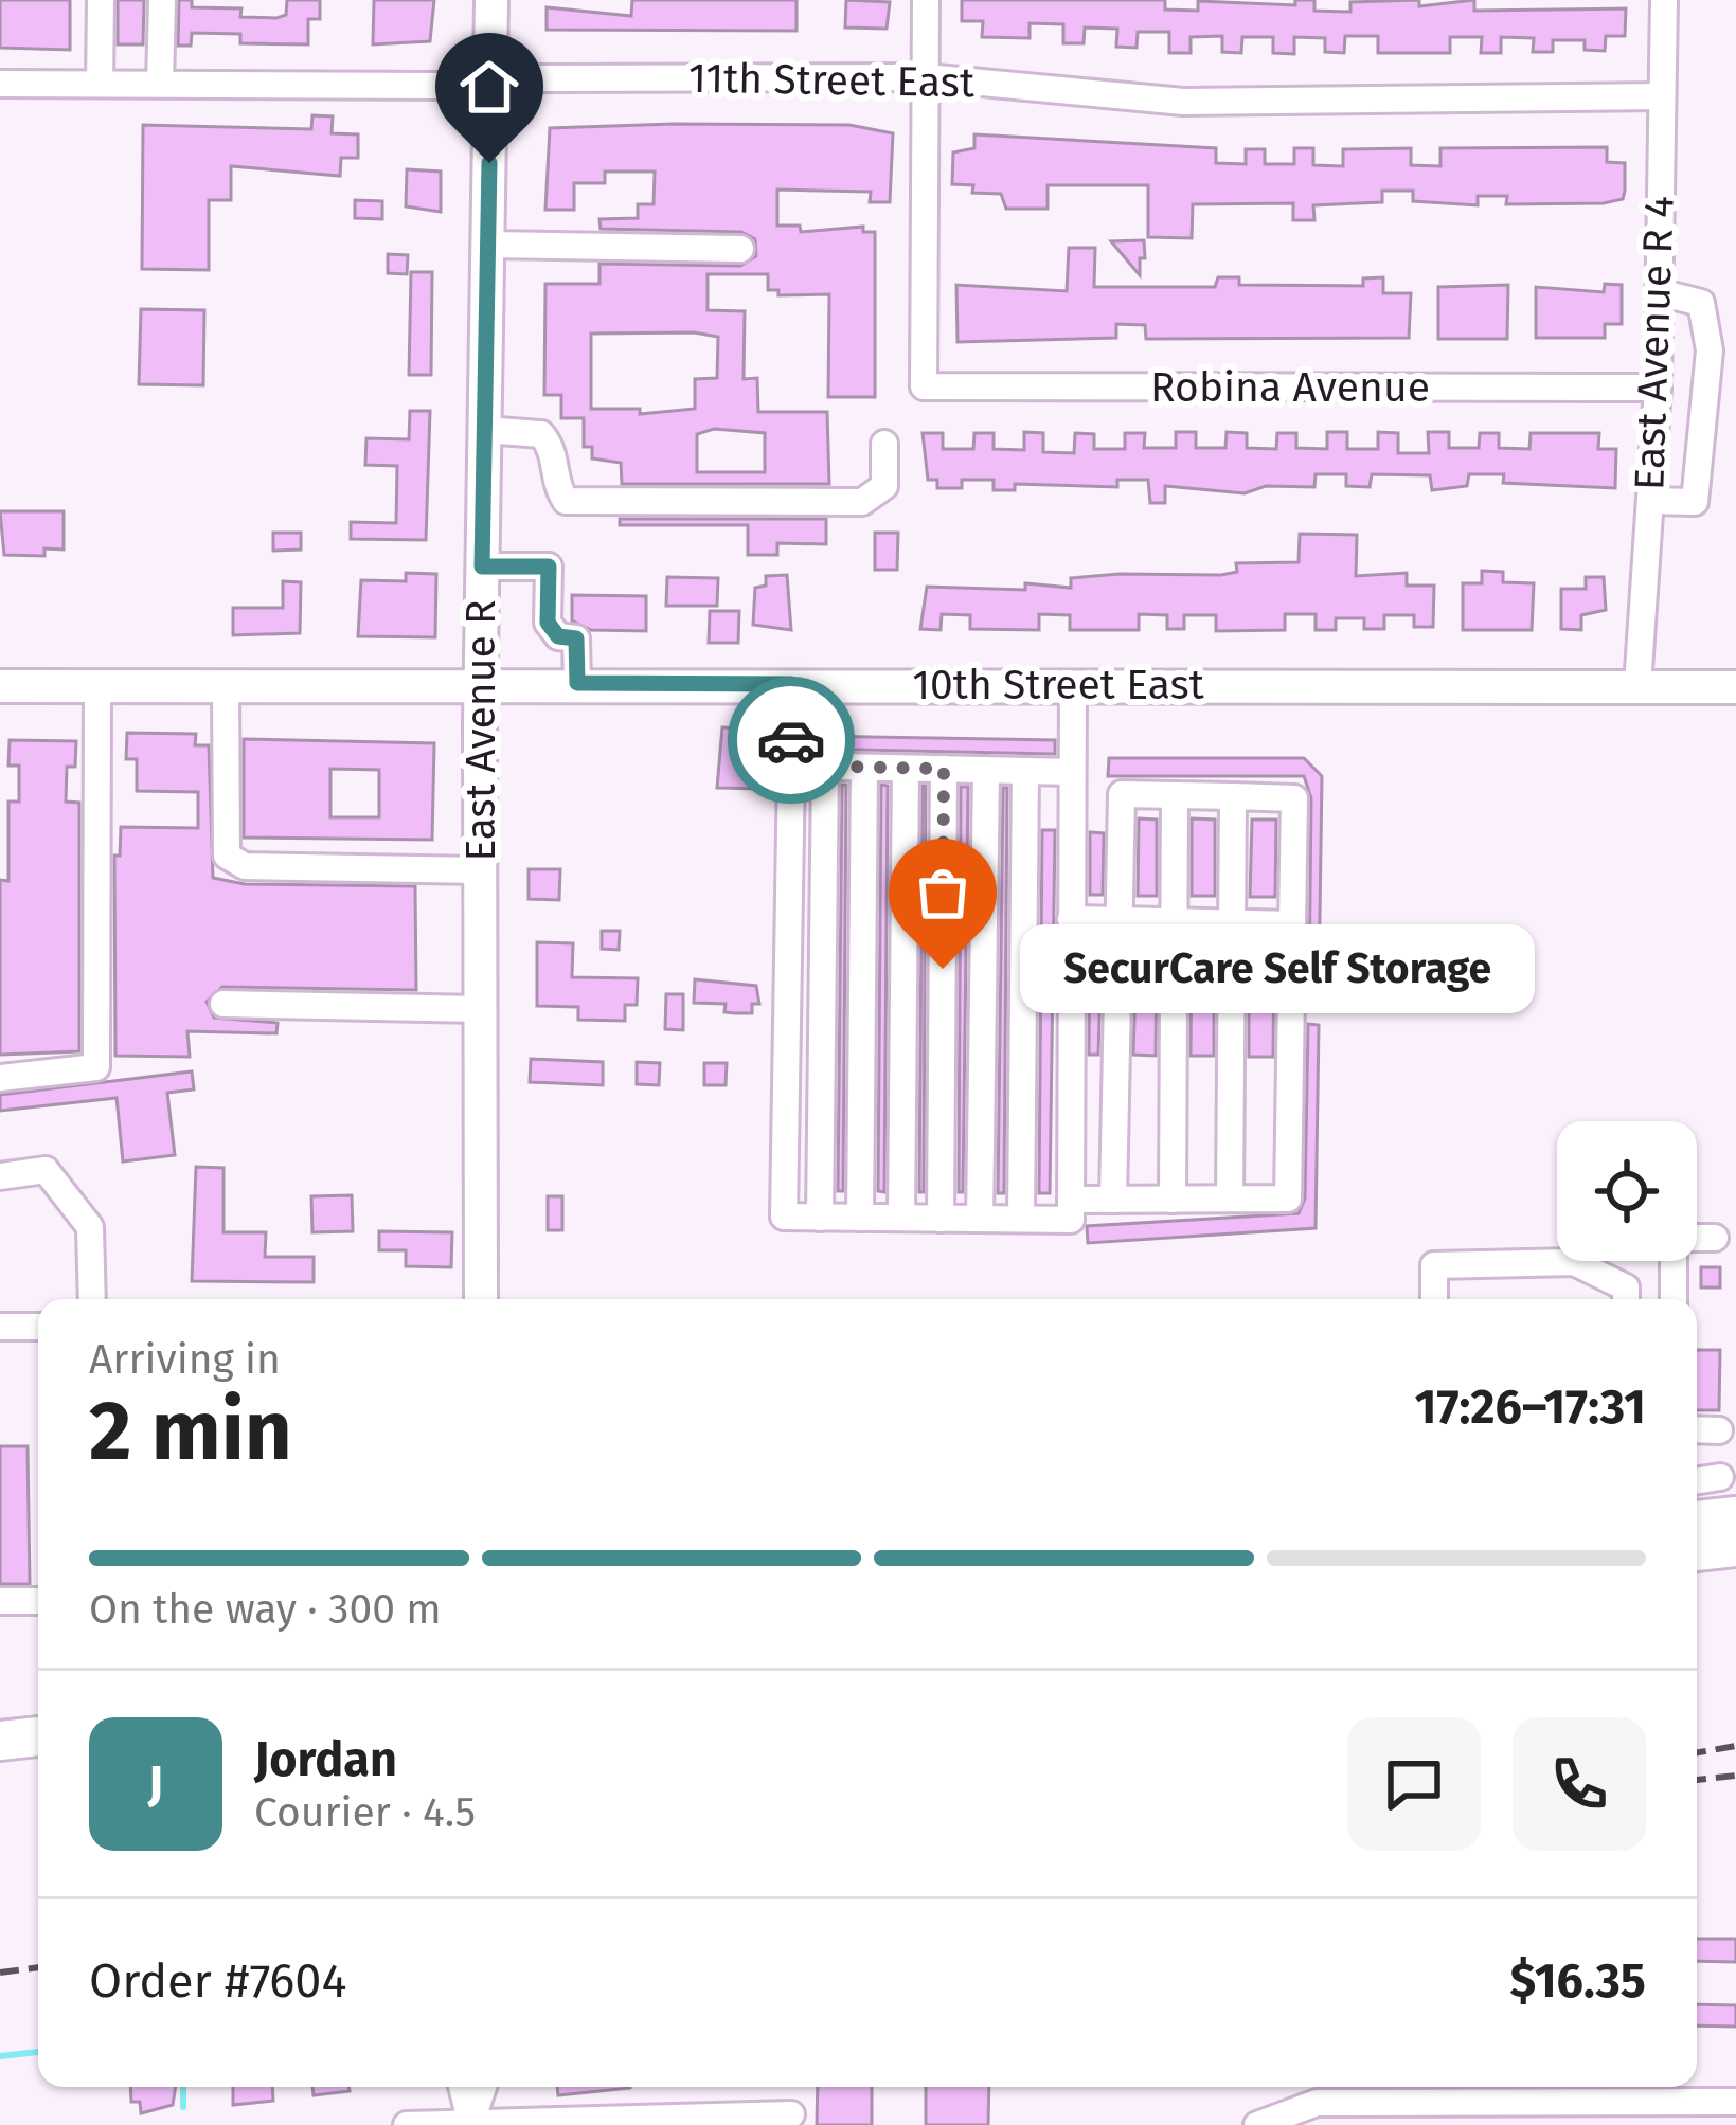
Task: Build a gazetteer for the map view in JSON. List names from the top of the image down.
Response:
{
  "streets": {
    "main road": ["10th Street East", "East Avenue R"],
    "street": ["11th Street East", "East Avenue R 4", "Robina Avenue"]
  },
  "crossings": [
    ["11th Street East", "East Avenue R 4"],
    ["11th Street East", "Robina Avenue"],
    ["11th Street East", "East Avenue R"],
    ["East Avenue R 4", "Robina Avenue"],
    ["East Avenue R 4", "10th Street East"],
    ["10th Street East", "East Avenue R"]
  ],
  "places": ["SecurCare Self Storage"],
  "page": {
    "bubble": "SecurCare Self Storage",
    "heading": ["2 min", "Arriving in", "17:26–17:31"],
    "panel": [
      "Jordan",
      "Courier · 4.5",
      "Order #7604",
      "$16.35"
    ],
    "bar": "On the way · 300 m",
    "round": "J"
  }
}
